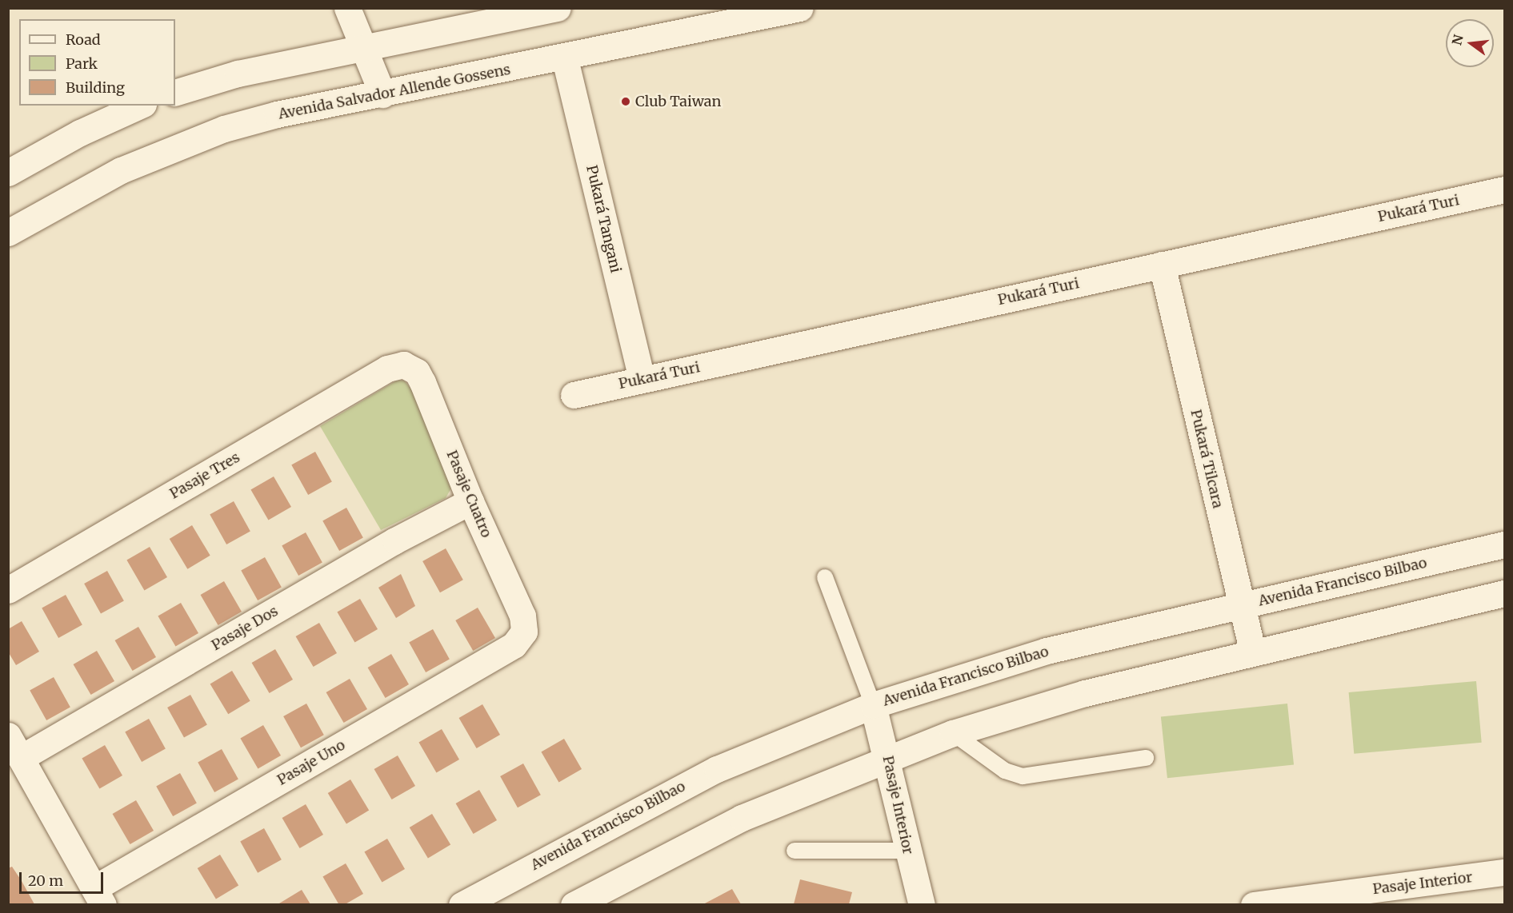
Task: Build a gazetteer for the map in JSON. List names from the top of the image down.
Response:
{
  "streets": {
    "street": [
      "Avenida Salvador Allende Gossens",
      "Pukará Turi",
      "Pukará Tangani",
      "Pukará Tilcara",
      "Pasaje Tres",
      "Pasaje Cuatro",
      "Avenida Francisco Bilbao",
      "Pasaje Dos",
      "Pasaje Uno",
      "Pasaje Interior"
    ]
  },
  "crossings": [
    ["Avenida Salvador Allende Gossens", "Pukará Tangani"],
    ["Pukará Turi", "Pukará Tangani"],
    ["Pukará Turi", "Pukará Tilcara"],
    ["Pukará Tilcara", "Avenida Francisco Bilbao"],
    ["Pasaje Tres", "Pasaje Cuatro"],
    ["Pasaje Cuatro", "Pasaje Dos"],
    ["Pasaje Cuatro", "Pasaje Uno"],
    ["Avenida Francisco Bilbao", "Pasaje Interior"]
  ],
  "places": ["Club Taiwan"],
  "legend": ["Road", "Park", "Building"],
  "scale_bar": "20 m",
  "north": "left"
}
